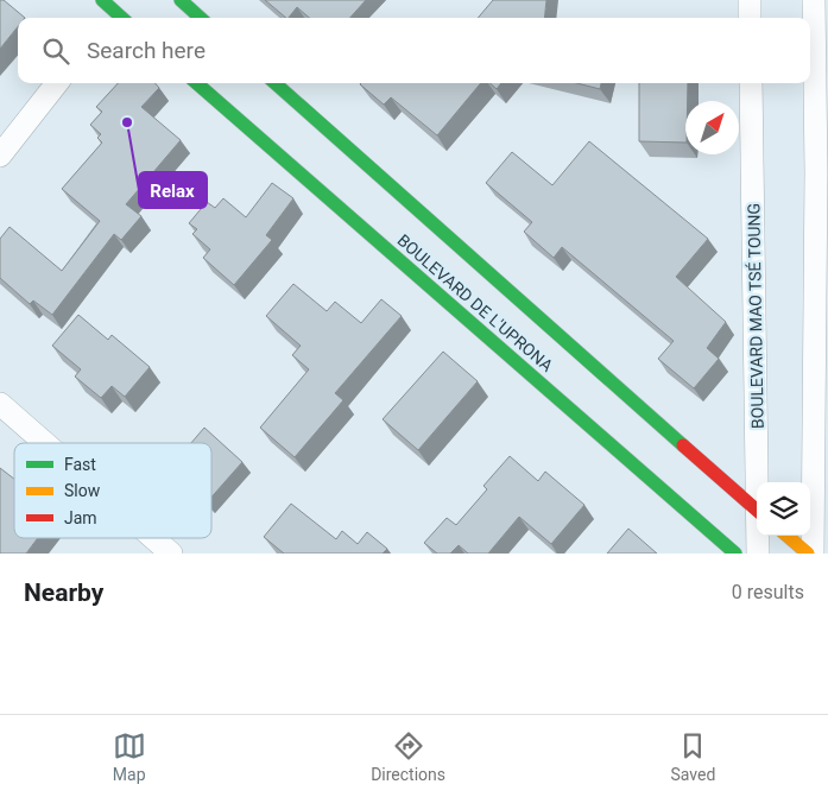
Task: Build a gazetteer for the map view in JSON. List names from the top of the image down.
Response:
{
  "streets": {
    "street": ["BOULEVARD DE L'UPRONA", "BOULEVARD MAO TSÉ TOUNG"]
  },
  "places": ["Relax"],
  "legend": ["Fast", "Slow", "Jam"],
  "north": "top right",
  "page": {
    "search": "Search here",
    "heading": ["Nearby", "0 results"],
    "nav": ["Map", "Directions", "Saved"]
  }
}
